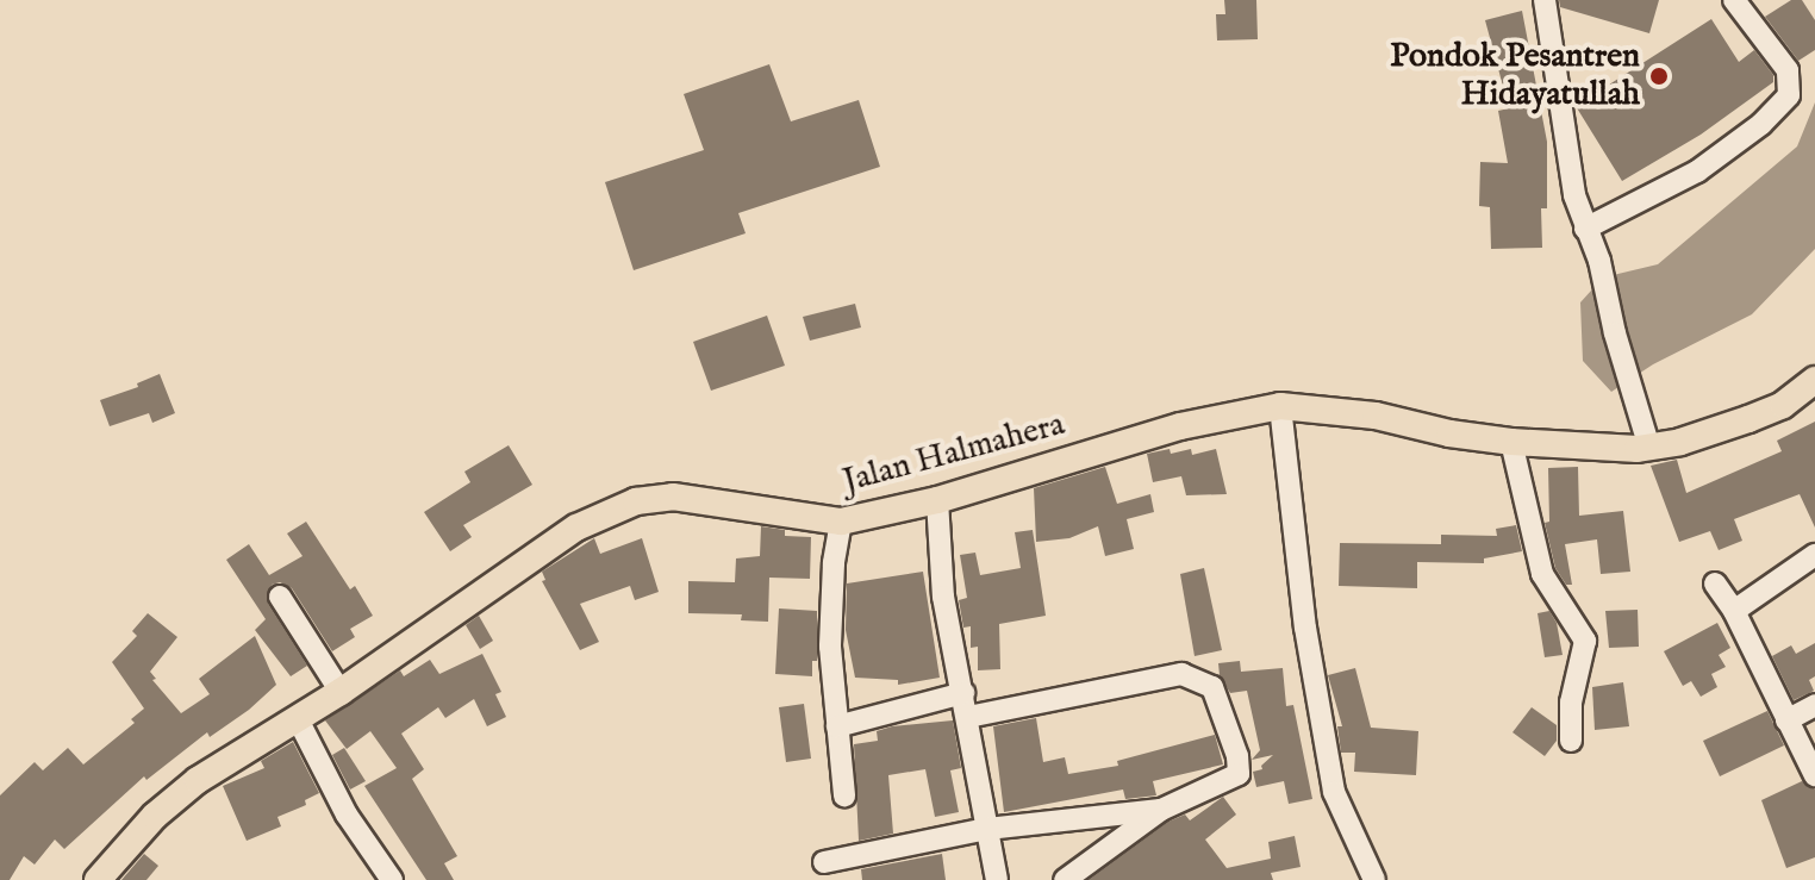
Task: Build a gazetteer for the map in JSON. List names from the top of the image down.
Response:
{
  "streets": {
    "main road": ["Jalan Halmahera"]
  },
  "places": ["Pondok Pesantren Hidayatullah"]
}
